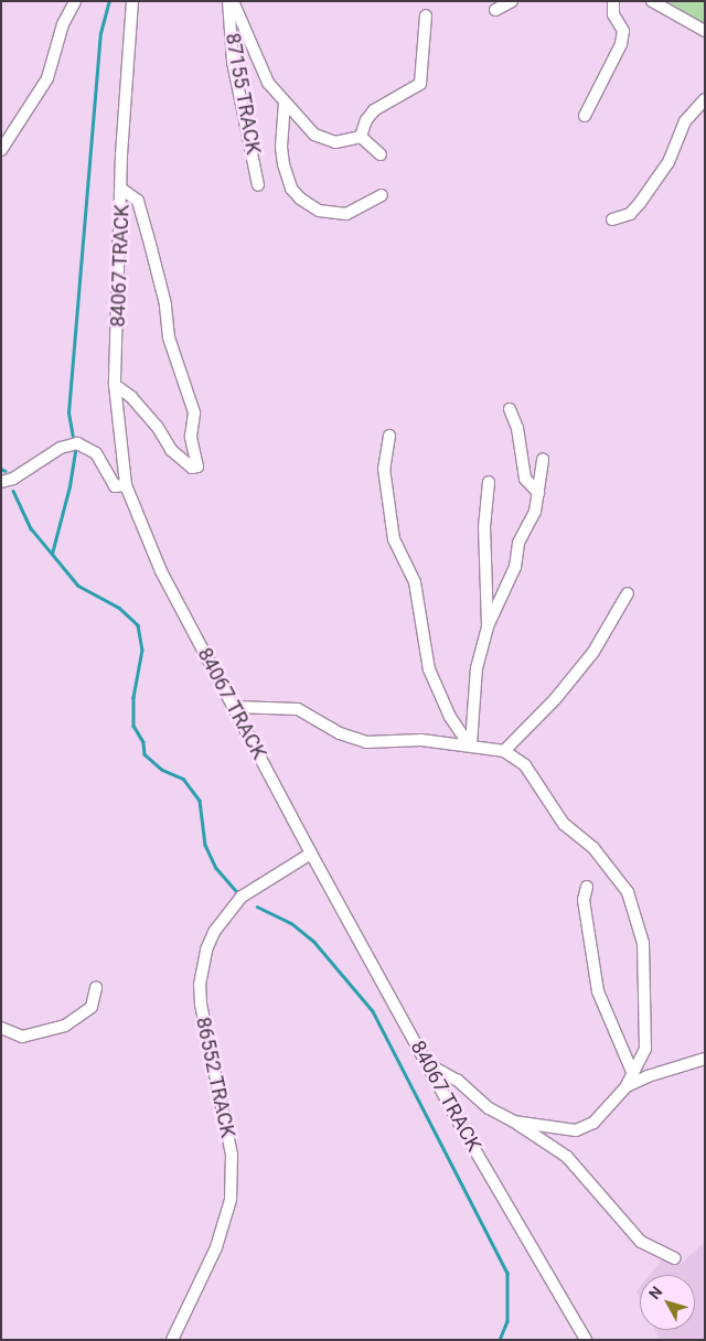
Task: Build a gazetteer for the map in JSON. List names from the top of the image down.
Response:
{
  "streets": {
    "street": ["87155 TRACK", "84067 TRACK", "86552 TRACK"]
  },
  "crossings": [
    ["84067 TRACK", "86552 TRACK"]
  ],
  "north": "top left"
}
